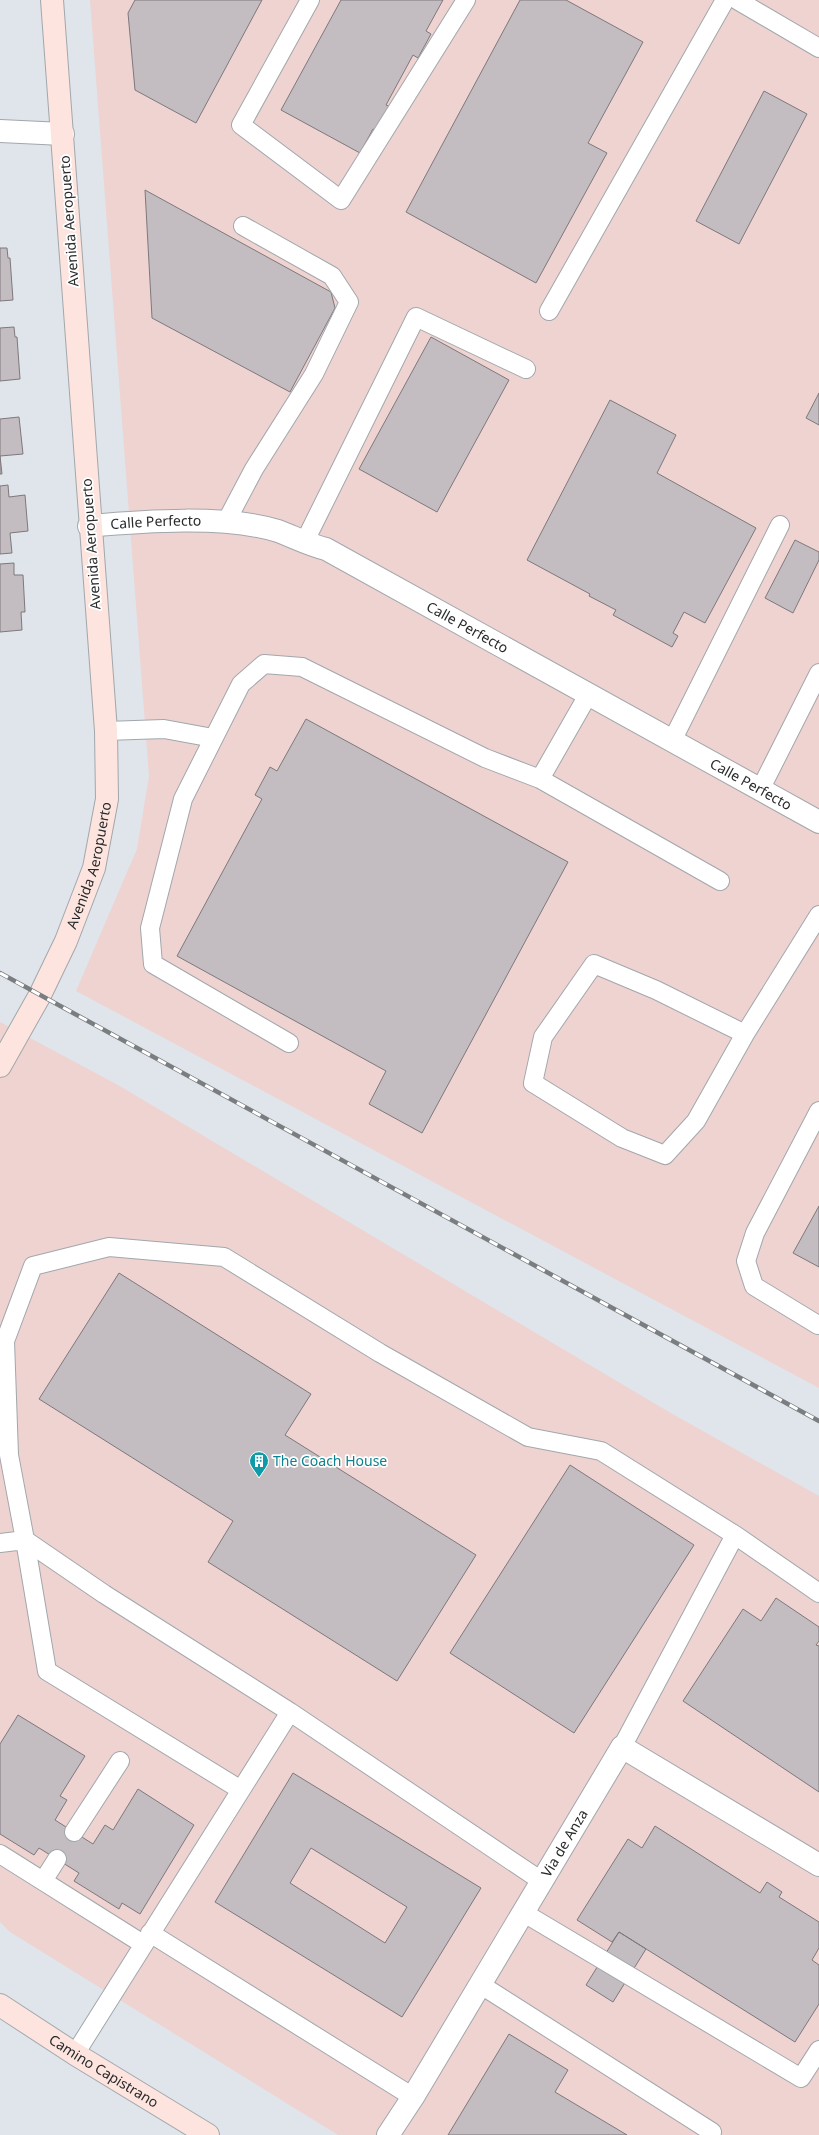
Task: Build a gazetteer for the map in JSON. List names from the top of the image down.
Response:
{
  "streets": {
    "street": [
      "Avenida Aeropuerto",
      "Calle Perfecto",
      "Via de Anza",
      "Camino Capistrano"
    ]
  },
  "crossings": [
    ["Avenida Aeropuerto", "Calle Perfecto"]
  ],
  "places": {
    "building": ["The Coach House"]
  }
}
